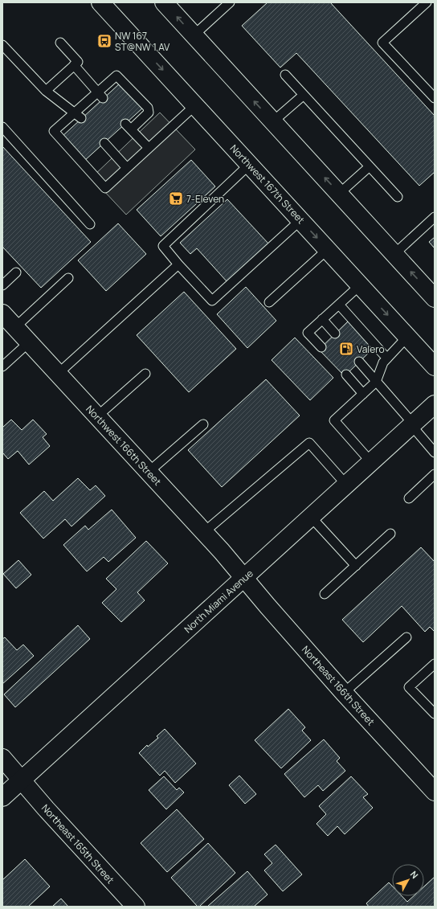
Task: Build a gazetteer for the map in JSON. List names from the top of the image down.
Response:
{
  "streets": {
    "street": [
      "Northwest 167th Street",
      "Northwest 166th Street",
      "North Miami Avenue",
      "Northeast 166th Street",
      "Northeast 165th Street"
    ]
  },
  "crossings": [
    ["Northwest 166th Street", "North Miami Avenue"],
    ["Northwest 166th Street", "Northeast 166th Street"],
    ["North Miami Avenue", "Northeast 166th Street"],
    ["North Miami Avenue", "Northeast 165th Street"]
  ],
  "places": {
    "bus stop": ["NW 167 ST@NW 1 AV"],
    "supermarket": ["7-Eleven"],
    "fuel station": ["Valero"]
  },
  "north": "top right"
}
